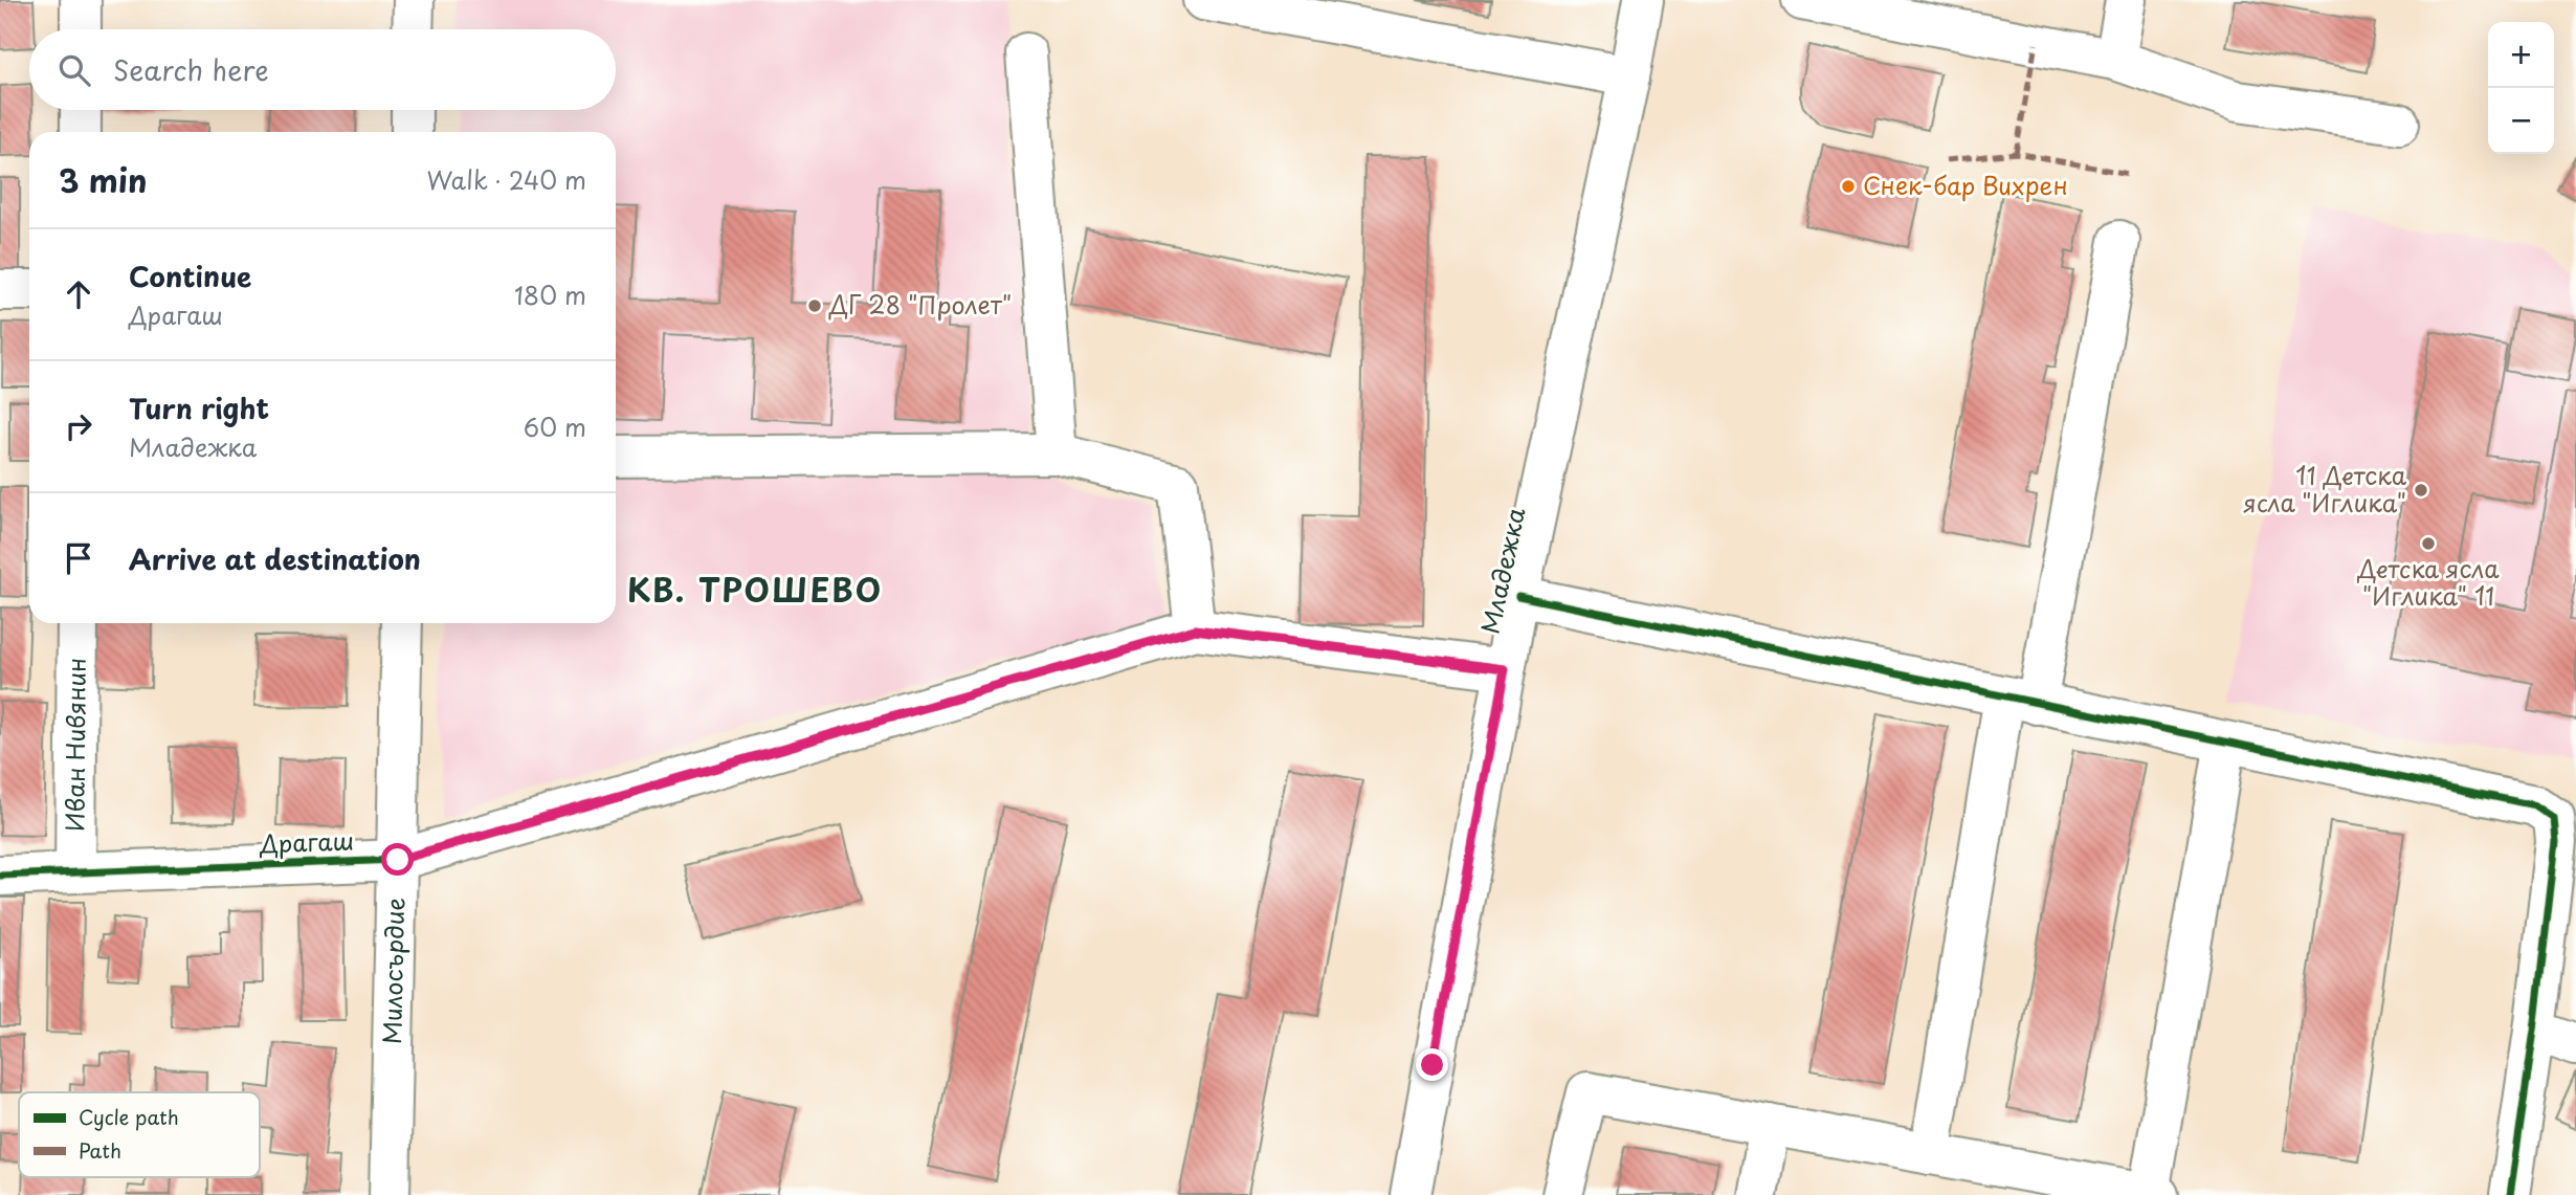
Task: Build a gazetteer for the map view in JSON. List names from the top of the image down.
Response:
{
  "streets": {
    "street": [
      "Младежка",
      "Иван Нивянин",
      "Драгаш",
      "Милосърдие"
    ]
  },
  "crossings": [
    ["Младежка", "Драгаш"],
    ["Иван Нивянин", "Драгаш"],
    ["Драгаш", "Милосърдие"]
  ],
  "districts": ["КВ. ТРОШЕВО"],
  "places": [
    "Снек-бар Вихрен",
    "ДГ 28 \"Пролет\"",
    "11 Детска ясла \"Иглика\"",
    "Детска ясла \"Иглика\" 11"
  ],
  "legend": ["Cycle path", "Path"],
  "page": {
    "map_buttons": ["+", "−"],
    "search": "Search here",
    "heading": ["3 min", "Walk · 240 m"],
    "list": [
      ["Continue", "Драгаш", "180 m"],
      ["Turn right", "Младежка", "60 m"],
      "Arrive at destination"
    ]
  }
}
